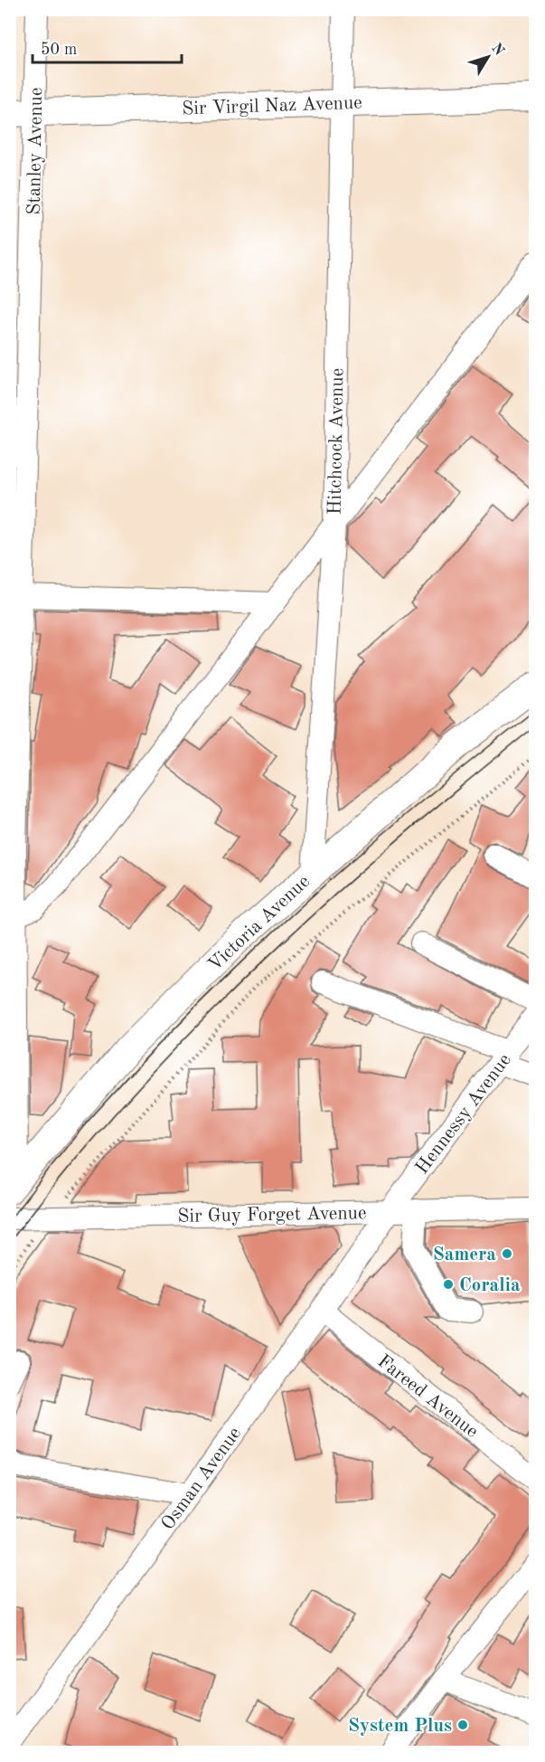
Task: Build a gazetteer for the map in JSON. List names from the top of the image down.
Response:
{
  "streets": {
    "main road": ["Sir Virgil Naz Avenue", "Victoria Avenue"],
    "street": [
      "Stanley Avenue",
      "Hitchcock Avenue",
      "Hennessy Avenue",
      "Sir Guy Forget Avenue",
      "Fareed Avenue",
      "Osman Avenue"
    ]
  },
  "crossings": [
    ["Sir Virgil Naz Avenue", "Stanley Avenue"],
    ["Sir Virgil Naz Avenue", "Hitchcock Avenue"],
    ["Stanley Avenue", "Victoria Avenue"],
    ["Hitchcock Avenue", "Victoria Avenue"],
    ["Hennessy Avenue", "Sir Guy Forget Avenue"],
    ["Hennessy Avenue", "Osman Avenue"],
    ["Sir Guy Forget Avenue", "Osman Avenue"],
    ["Fareed Avenue", "Osman Avenue"]
  ],
  "places": ["Samera", "Coralia", "System Plus"],
  "scale_bar": "50 m",
  "north": "top right"
}
